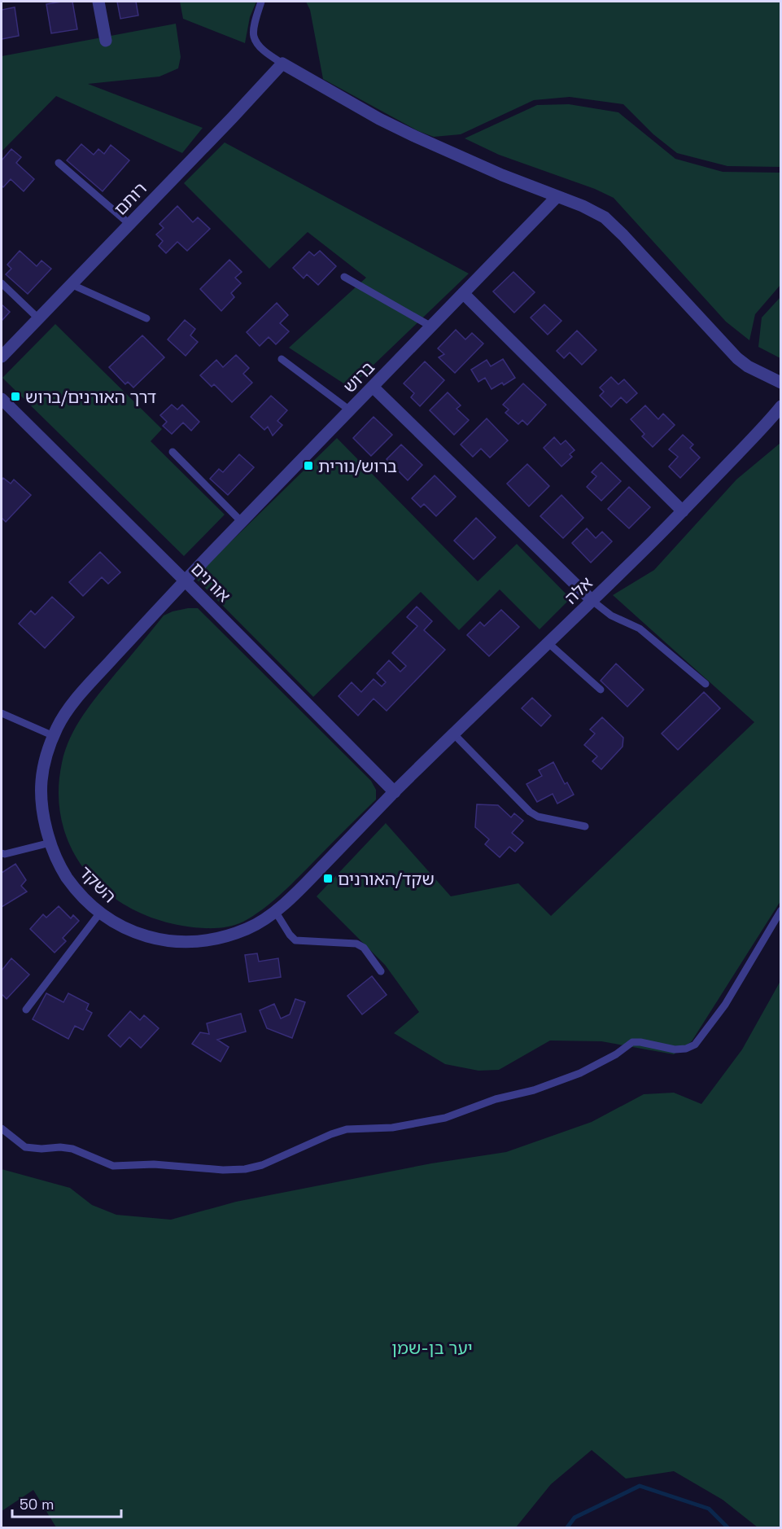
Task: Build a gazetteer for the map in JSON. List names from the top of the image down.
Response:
{
  "streets": {
    "street": [
      "רותם",
      "ברוש",
      "אורנים",
      "אלה",
      "השקד"
    ]
  },
  "crossings": [
    ["ברוש", "אורנים"],
    ["ברוש", "השקד"],
    ["אורנים", "אלה"],
    ["אורנים", "השקד"],
    ["אלה", "השקד"]
  ],
  "parks": ["יער בן-שמן"],
  "places": {
    "transit": ["דרך האורנים/ברוש", "ברוש/נורית", "שקד/האורנים"]
  },
  "scale_bar": "50 m"
}
